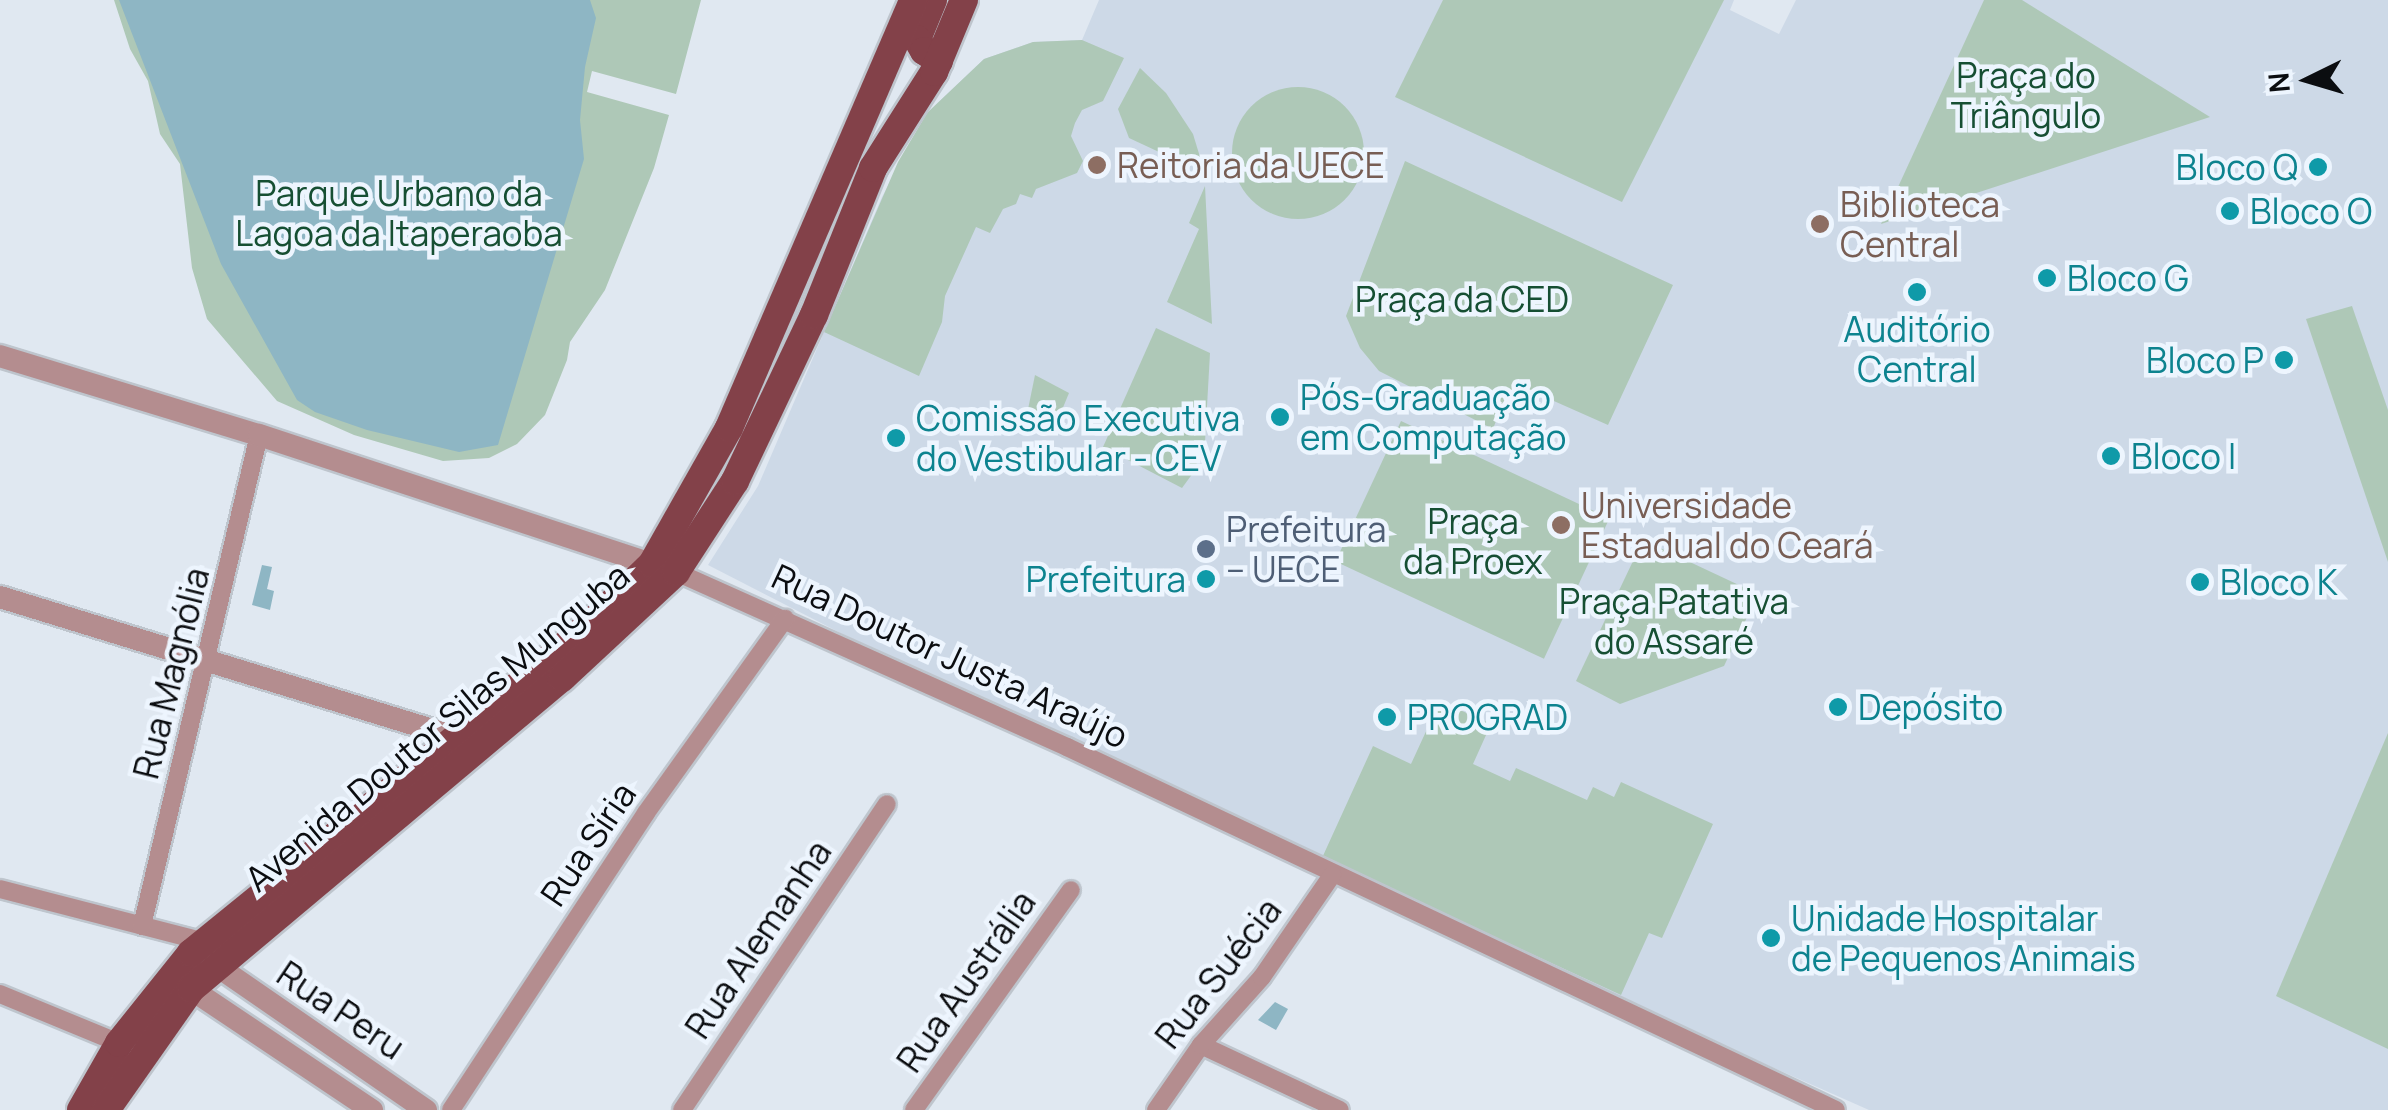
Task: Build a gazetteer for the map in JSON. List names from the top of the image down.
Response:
{
  "streets": {
    "main road": ["Avenida Doutor Silas Munguba"],
    "street": [
      "Rua Doutor Justa Araújo",
      "Rua Magnólia",
      "Rua Síria",
      "Rua Alemanha",
      "Rua Suécia",
      "Rua Austrália",
      "Rua Peru"
    ]
  },
  "crossings": [
    ["Rua Doutor Justa Araújo", "Rua Magnólia"],
    ["Rua Doutor Justa Araújo", "Avenida Doutor Silas Munguba"],
    ["Rua Doutor Justa Araújo", "Rua Síria"],
    ["Rua Doutor Justa Araújo", "Rua Suécia"],
    ["Rua Magnólia", "Rua Peru"],
    ["Avenida Doutor Silas Munguba", "Rua Peru"]
  ],
  "parks": [
    "Praça do Triângulo",
    "Parque Urbano da Lagoa da Itaperaoba",
    "Praça da CED",
    "Praça da Proex",
    "Praça Patativa do Assaré"
  ],
  "places": [
    "Reitoria da UECE",
    "Bloco Q",
    "Bloco O",
    "Biblioteca Central",
    "Bloco G",
    "Auditório Central",
    "Bloco P",
    "Pós-Graduação em Computação",
    "Comissão Executiva do Vestibular - CEV",
    "Bloco I",
    "Universidade Estadual do Ceará",
    "Prefeitura – UECE",
    "Prefeitura",
    "Bloco K",
    "Depósito",
    "PROGRAD",
    "Unidade Hospitalar de Pequenos Animais"
  ],
  "north": "left"
}
